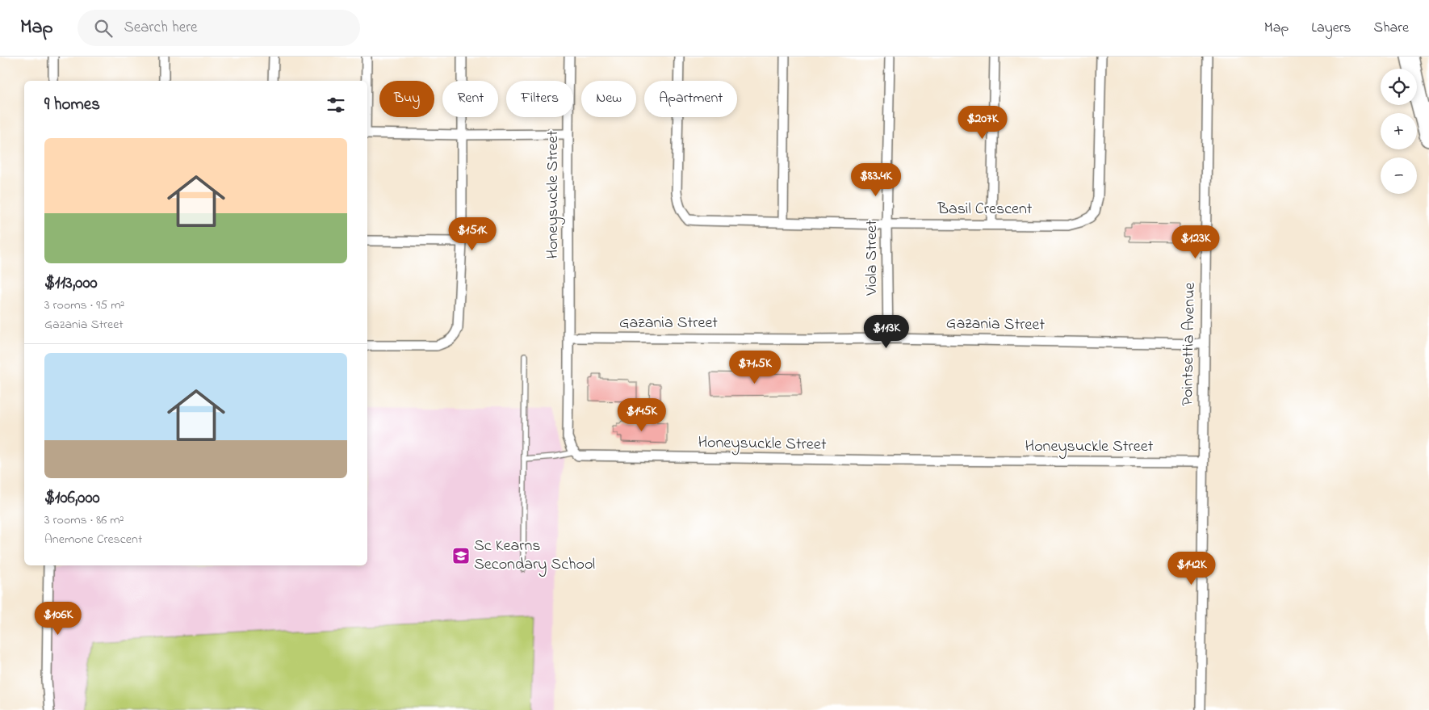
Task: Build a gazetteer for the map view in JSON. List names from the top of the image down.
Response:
{
  "streets": {
    "street": [
      "Honeysuckle Street",
      "Basil Crescent",
      "Viola Street",
      "Gazania Street",
      "Pointsettia Avenue"
    ]
  },
  "crossings": [
    ["Honeysuckle Street", "Gazania Street"],
    ["Honeysuckle Street", "Pointsettia Avenue"],
    ["Basil Crescent", "Viola Street"],
    ["Viola Street", "Gazania Street"],
    ["Gazania Street", "Pointsettia Avenue"]
  ],
  "places": {
    "school or university": ["Sc Kearns Secondary School"]
  },
  "page": {
    "header": "Map",
    "search": "Search here",
    "nav": ["Map", "Layers", "Share"],
    "map_buttons": ["+", "−"],
    "chip": [
      "Buy",
      "Rent",
      "Filters",
      "New",
      "Apartment"
    ],
    "heading": "9 homes",
    "price": [
      "$207K",
      "$83.4K",
      "$151K",
      "$123K",
      "$113K",
      "$71.5K",
      "$145K",
      "$142K",
      "$106K"
    ],
    "list": [
      {
        "name": "$113,000",
        "note": "3 rooms · 95 m² · Gazania Street"
      },
      {
        "name": "$106,000",
        "note": "3 rooms · 86 m² · Anemone Crescent"
      }
    ]
  }
}
